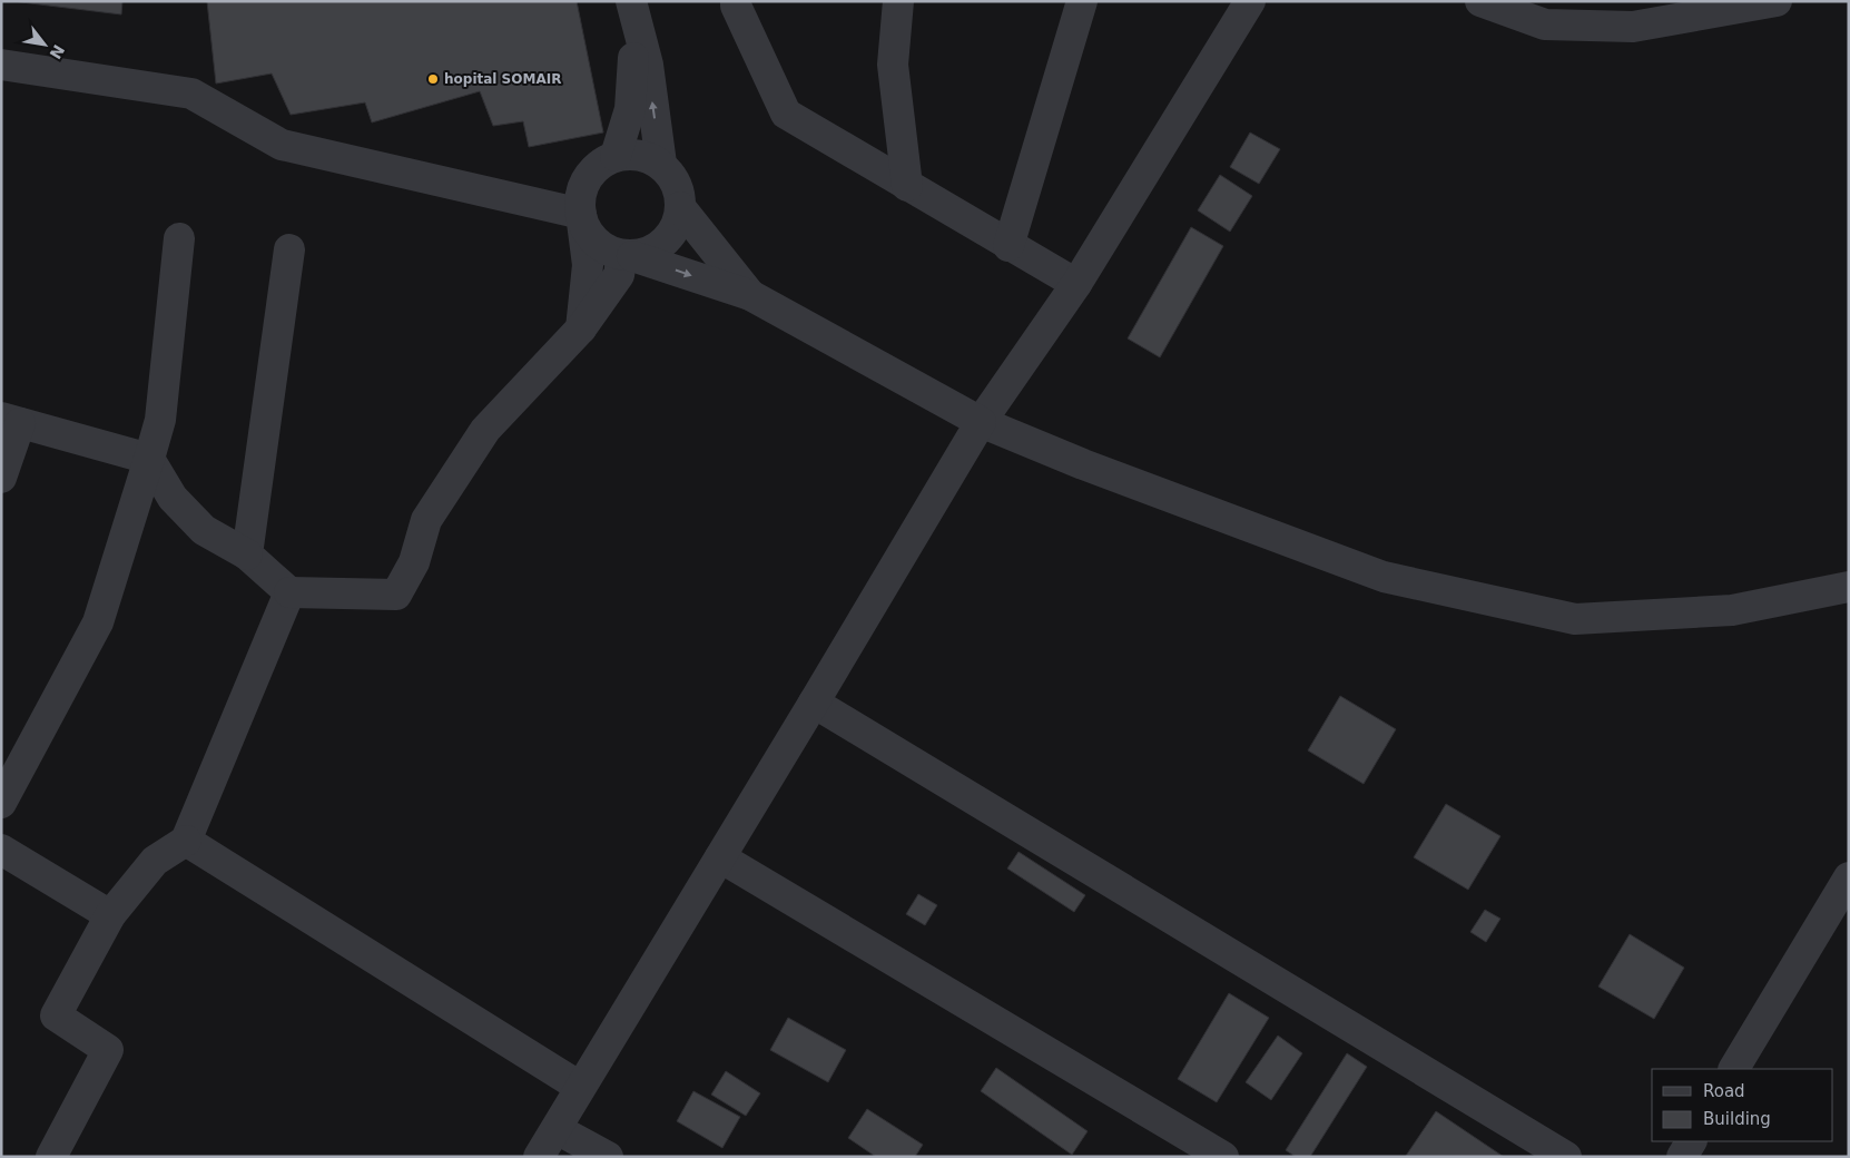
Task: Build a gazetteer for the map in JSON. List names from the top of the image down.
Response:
{
  "places": ["hopital SOMAIR"],
  "legend": ["Road", "Building"],
  "north": "bottom right"
}
